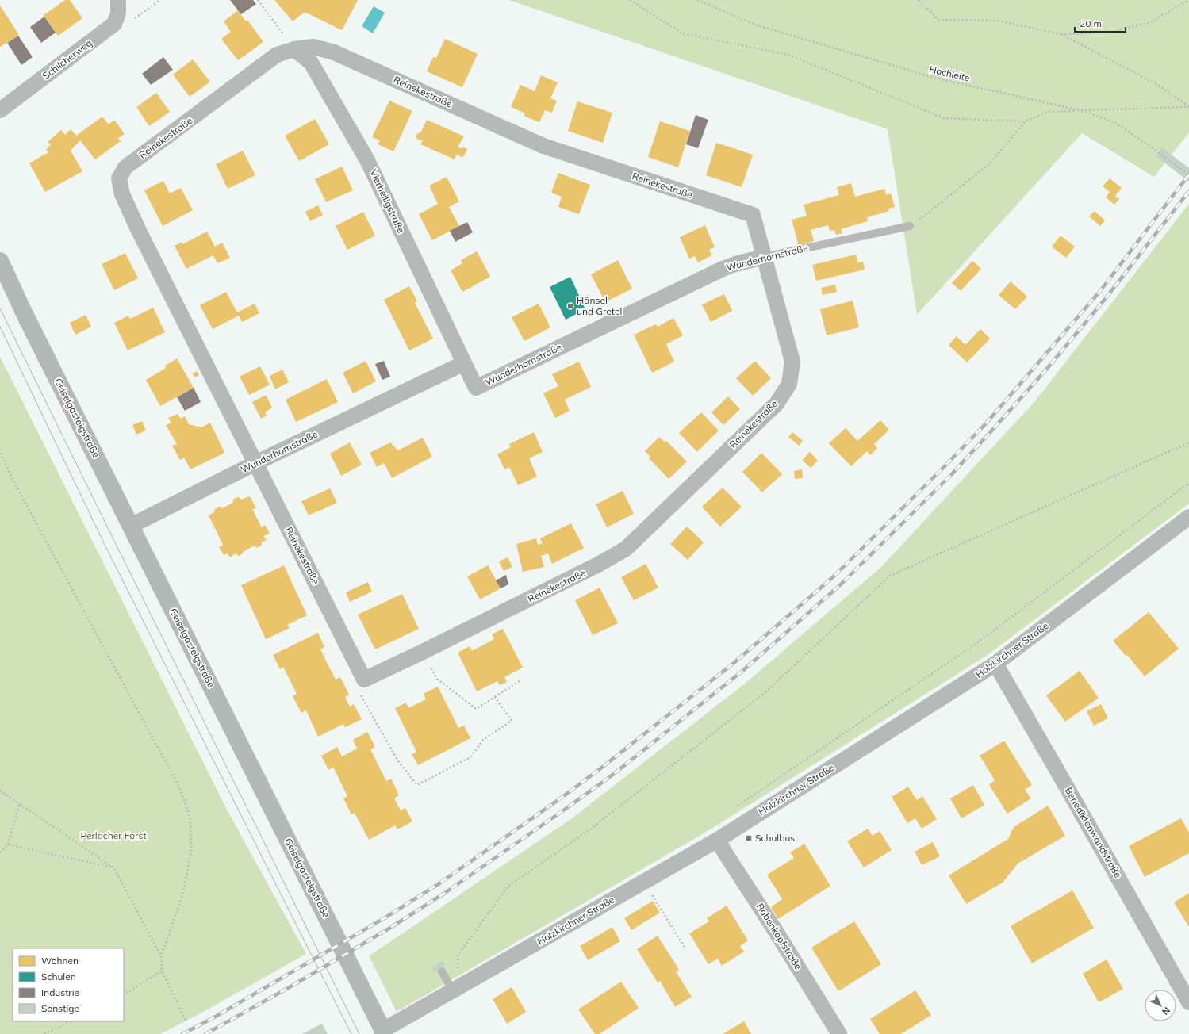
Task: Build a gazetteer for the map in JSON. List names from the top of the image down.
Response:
{
  "streets": {
    "main road": ["Geiselgasteigstraße"],
    "street": [
      "Schilcherweg",
      "Reinekestraße",
      "Vierheiligstraße",
      "Wunderhornstraße",
      "Holzkirchner Straße",
      "Benediktenwandstraße",
      "Rabenkopfstraße"
    ],
    "path": ["Hochleite"]
  },
  "crossings": [
    ["Reinekestraße", "Vierheiligstraße"],
    ["Reinekestraße", "Wunderhornstraße"],
    ["Vierheiligstraße", "Wunderhornstraße"],
    ["Wunderhornstraße", "Geiselgasteigstraße"],
    ["Geiselgasteigstraße", "Holzkirchner Straße"],
    ["Holzkirchner Straße", "Benediktenwandstraße"],
    ["Holzkirchner Straße", "Rabenkopfstraße"]
  ],
  "parks": ["Perlacher Forst"],
  "places": {
    "other": ["Hänsel und Gretel"],
    "transit": ["Schulbus"]
  },
  "legend": [
    "Wohnen",
    "Schulen",
    "Industrie",
    "Sonstige"
  ],
  "scale_bar": "20 m",
  "north": "bottom right"
}
